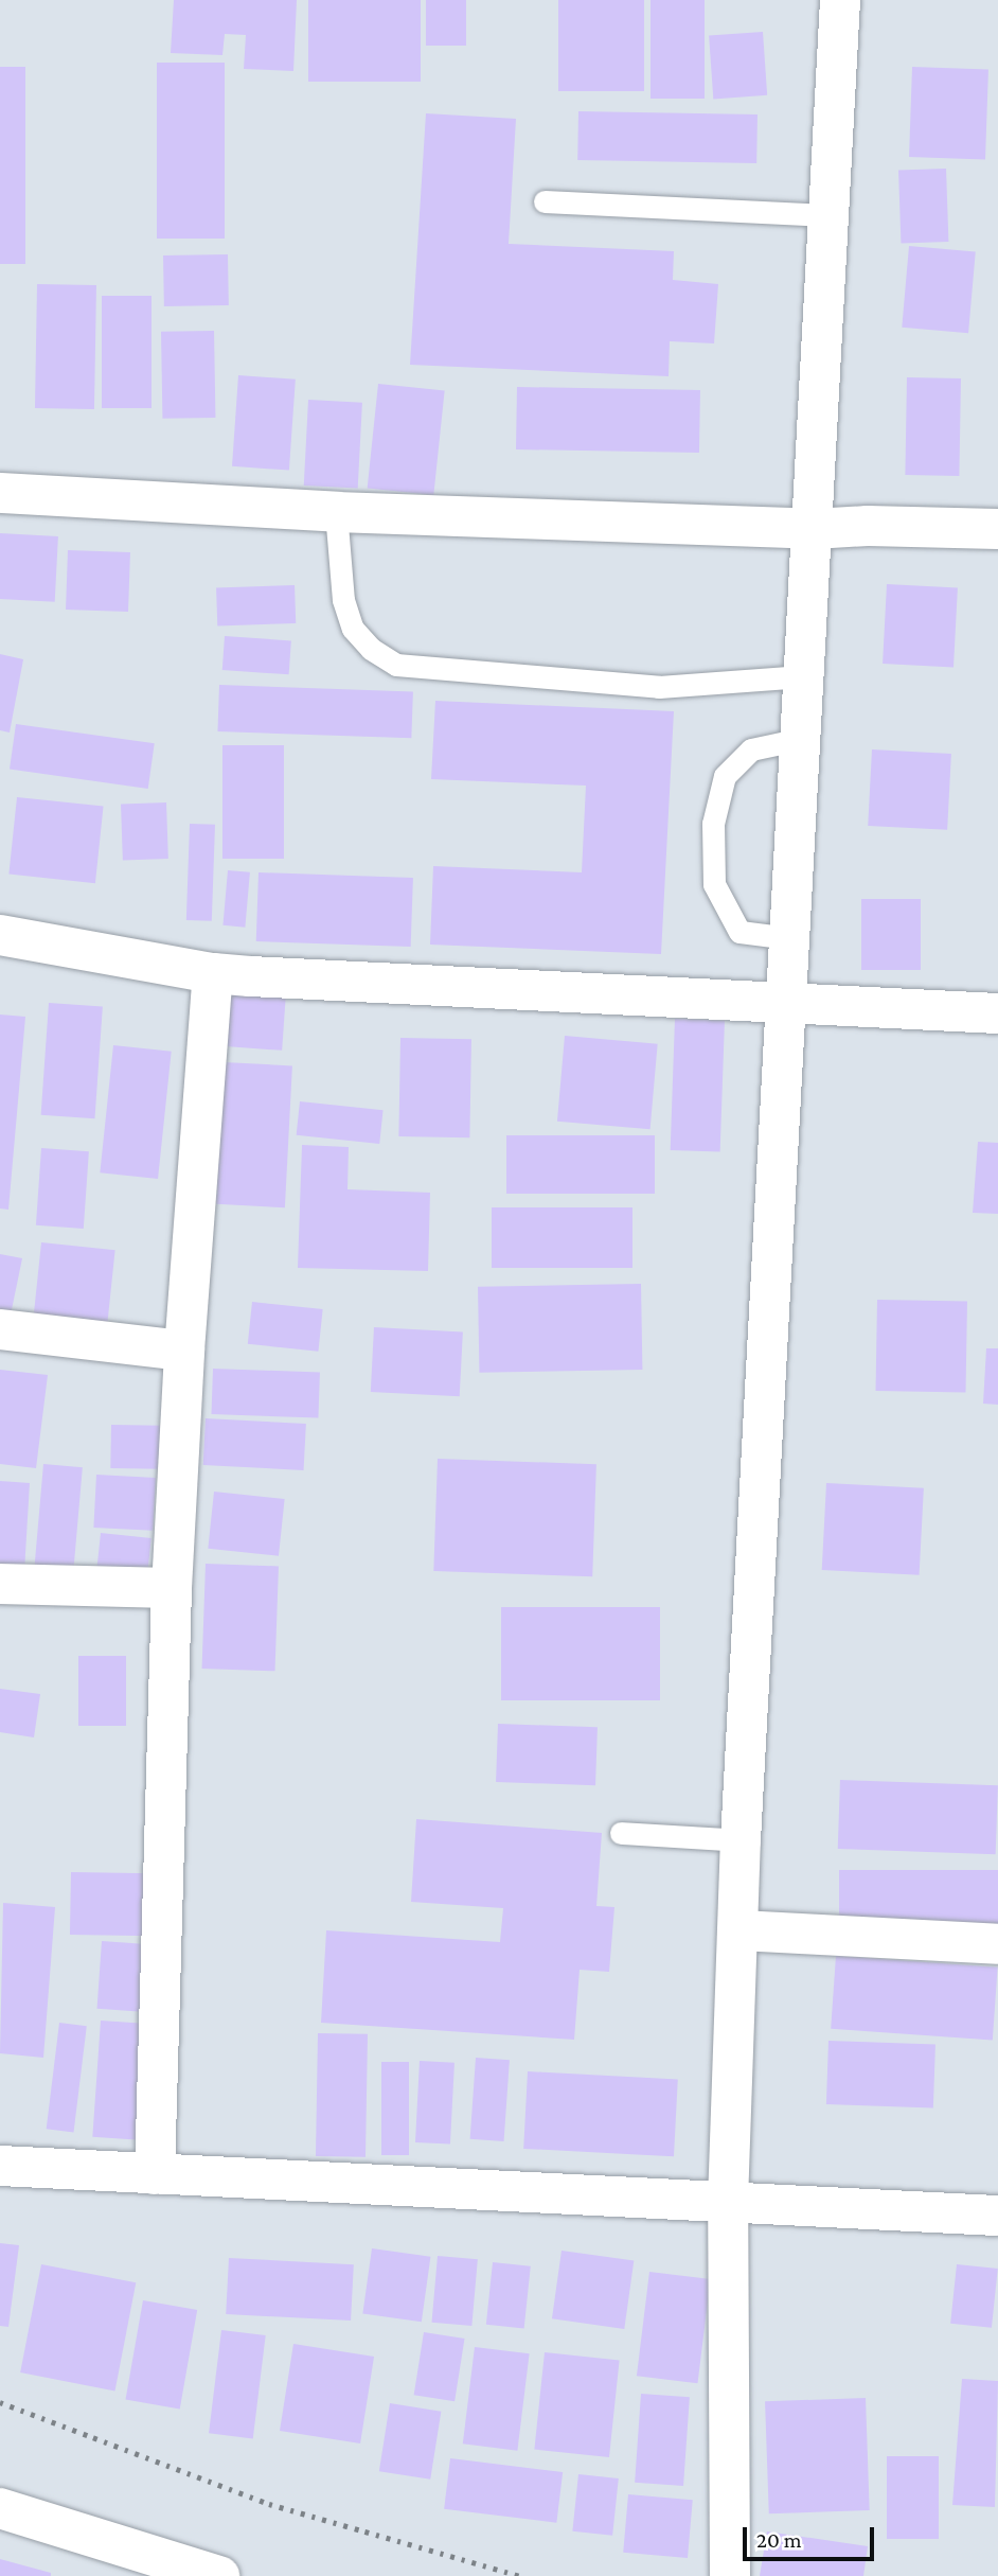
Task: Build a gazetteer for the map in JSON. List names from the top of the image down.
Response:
{
  "scale_bar": "20 m"
}
